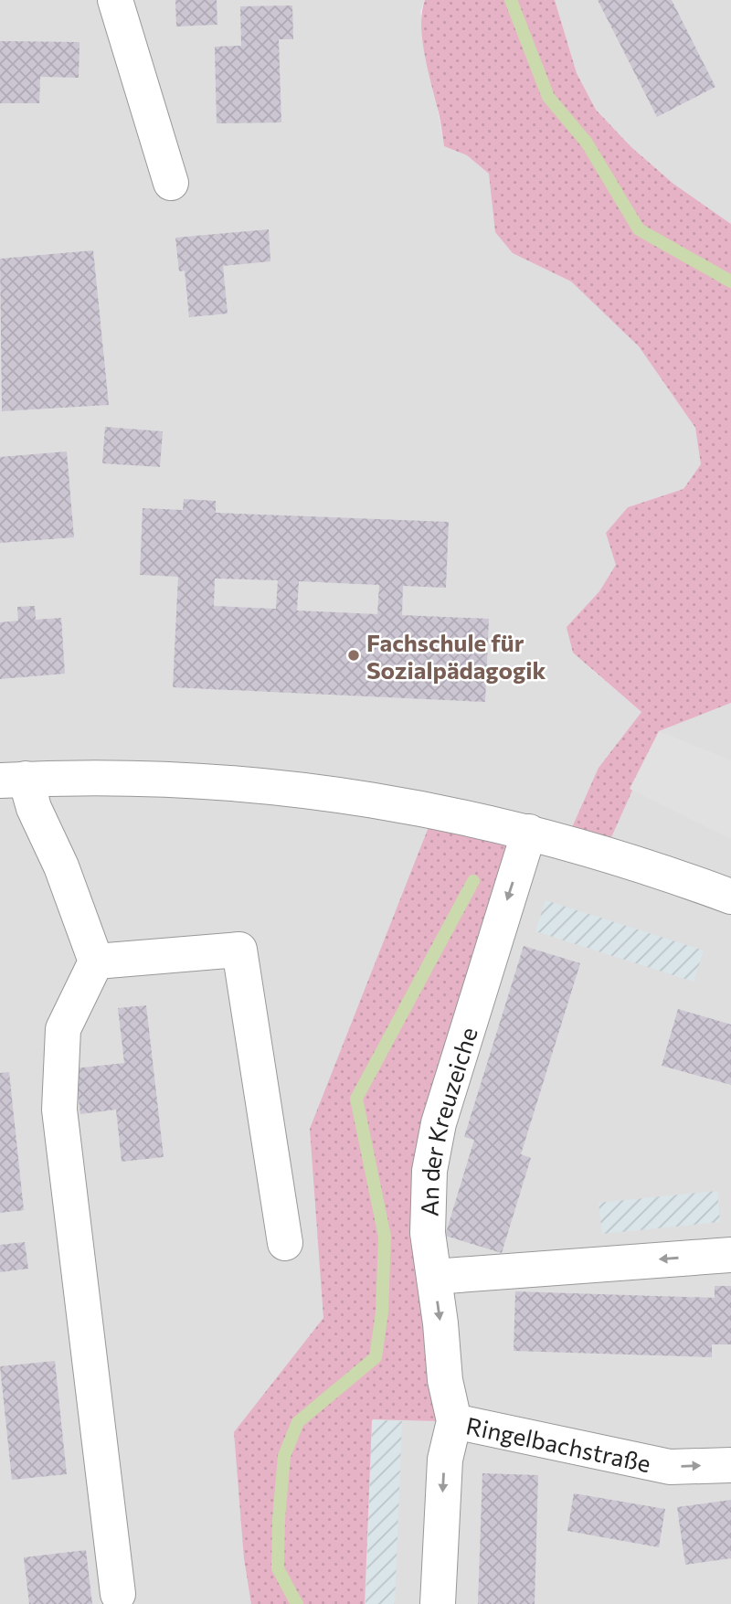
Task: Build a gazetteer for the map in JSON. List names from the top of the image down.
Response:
{
  "streets": {
    "street": ["An der Kreuzeiche", "Ringelbachstraße"]
  },
  "crossings": [
    ["An der Kreuzeiche", "Ringelbachstraße"]
  ],
  "one_way": ["An der Kreuzeiche"],
  "places": ["Fachschule für Sozialpädagogik"]
}
